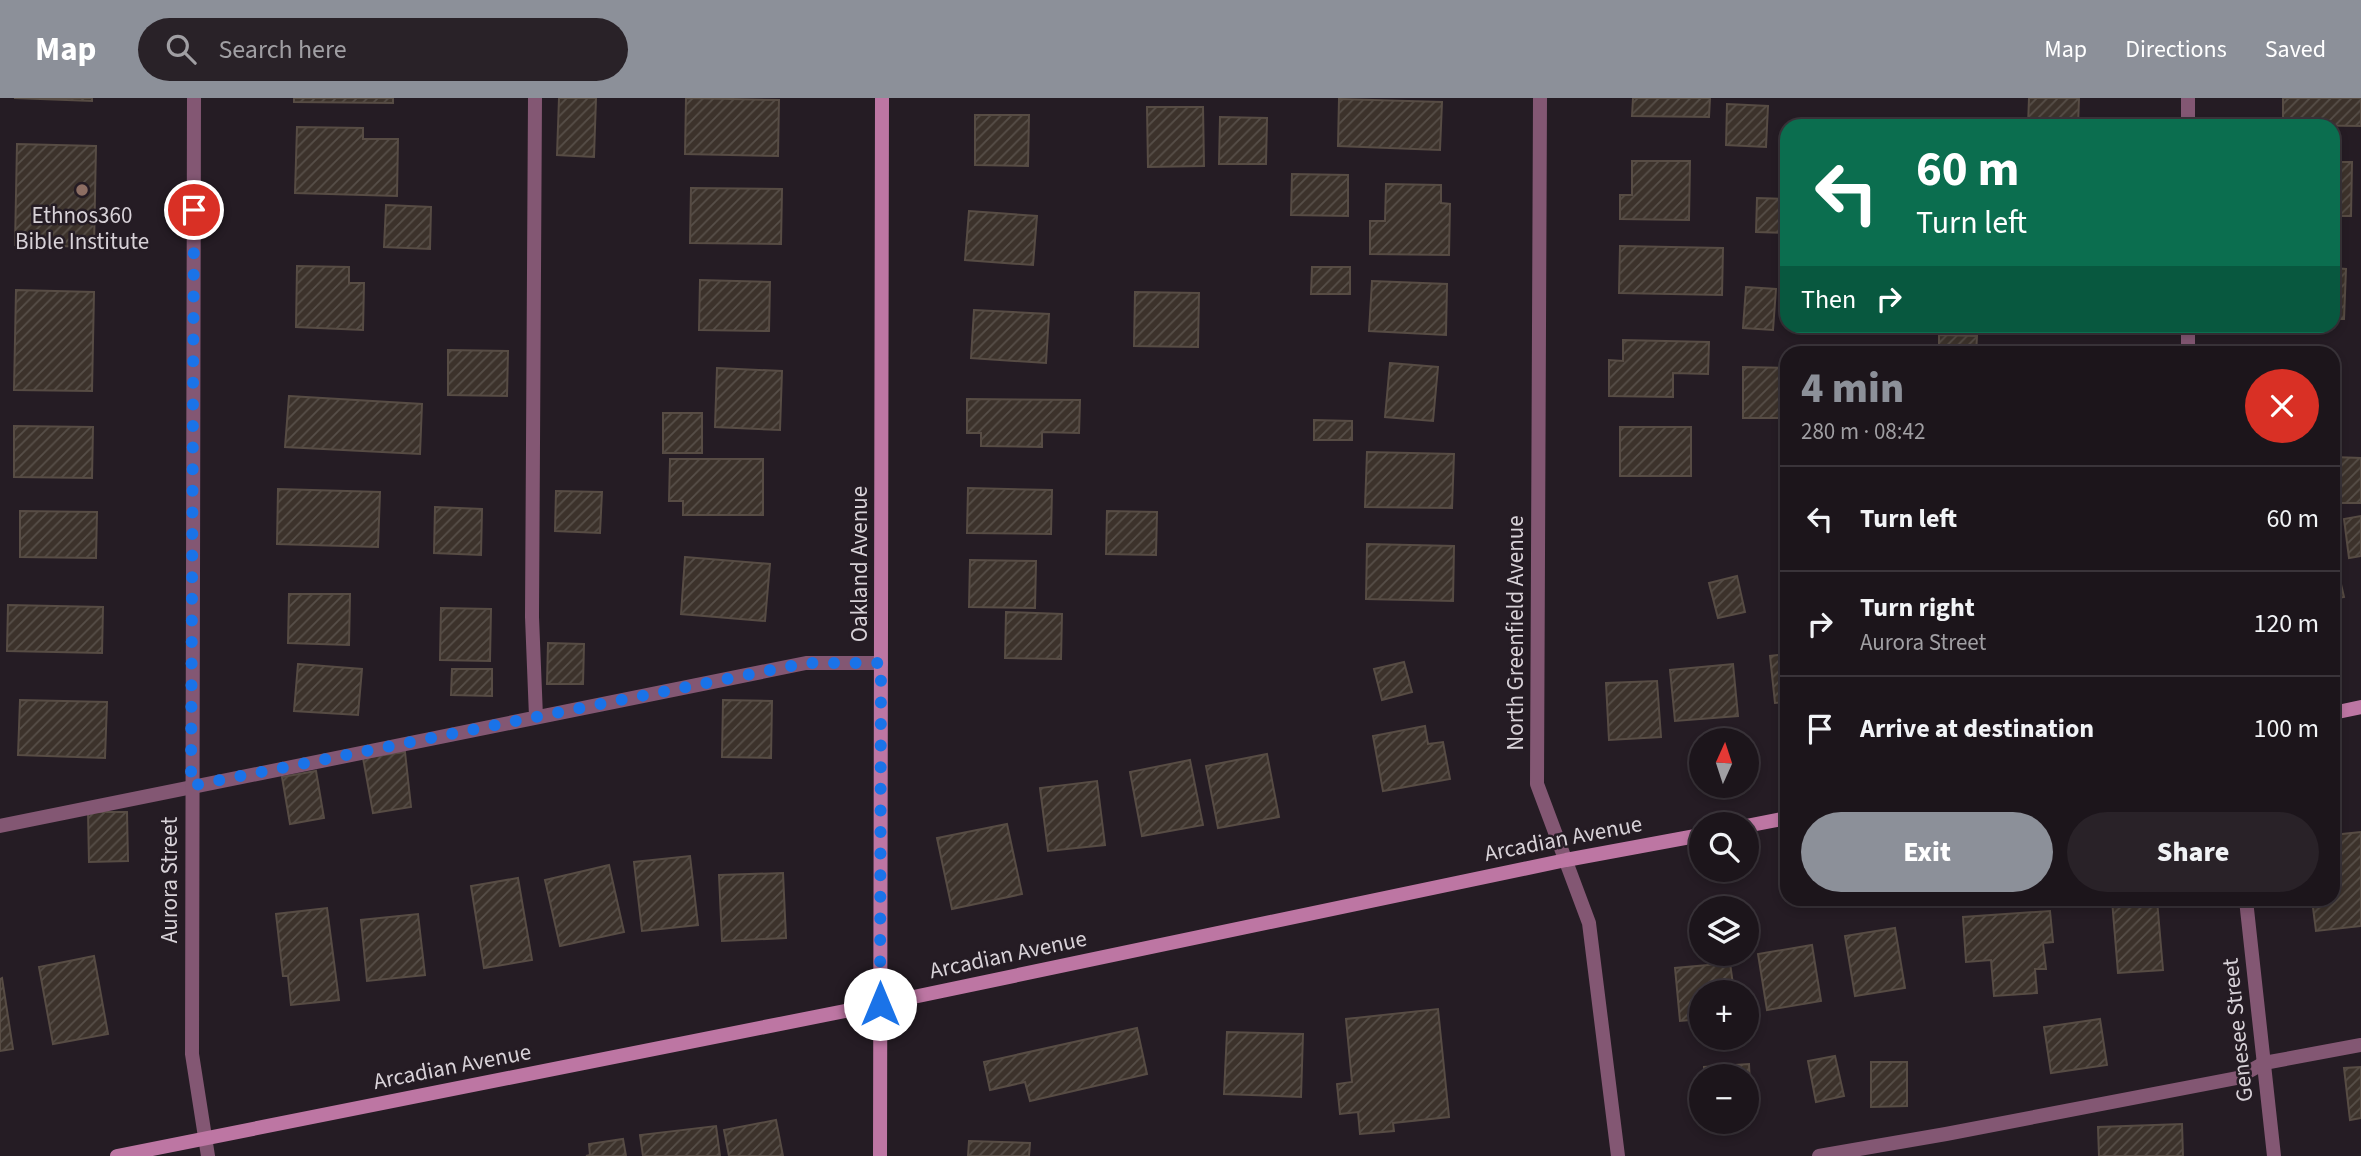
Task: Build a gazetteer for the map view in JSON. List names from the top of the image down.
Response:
{
  "streets": {
    "main road": ["Oakland Avenue", "Arcadian Avenue"],
    "street": ["North Greenfield Avenue", "Aurora Street", "Genesee Street"]
  },
  "crossings": [
    ["Oakland Avenue", "Arcadian Avenue"],
    ["North Greenfield Avenue", "Arcadian Avenue"],
    ["Arcadian Avenue", "Aurora Street"]
  ],
  "places": ["Ethnos360 Bible Institute"],
  "north": "top",
  "page": {
    "header": "Map",
    "search": "Search here",
    "nav": ["Map", "Directions", "Saved"],
    "turn": ["60 m", "Turn left"],
    "then": "Then",
    "heading": ["4 min", "280 m · 08:42"],
    "list": [
      {
        "name": "Turn left",
        "value": "60 m"
      },
      {
        "name": "Turn right",
        "note": "Aurora Street",
        "value": "120 m"
      },
      {
        "name": "Arrive at destination",
        "value": "100 m"
      }
    ],
    "map_buttons": ["+", "−"],
    "buttons": ["Exit", "Share"]
  }
}
